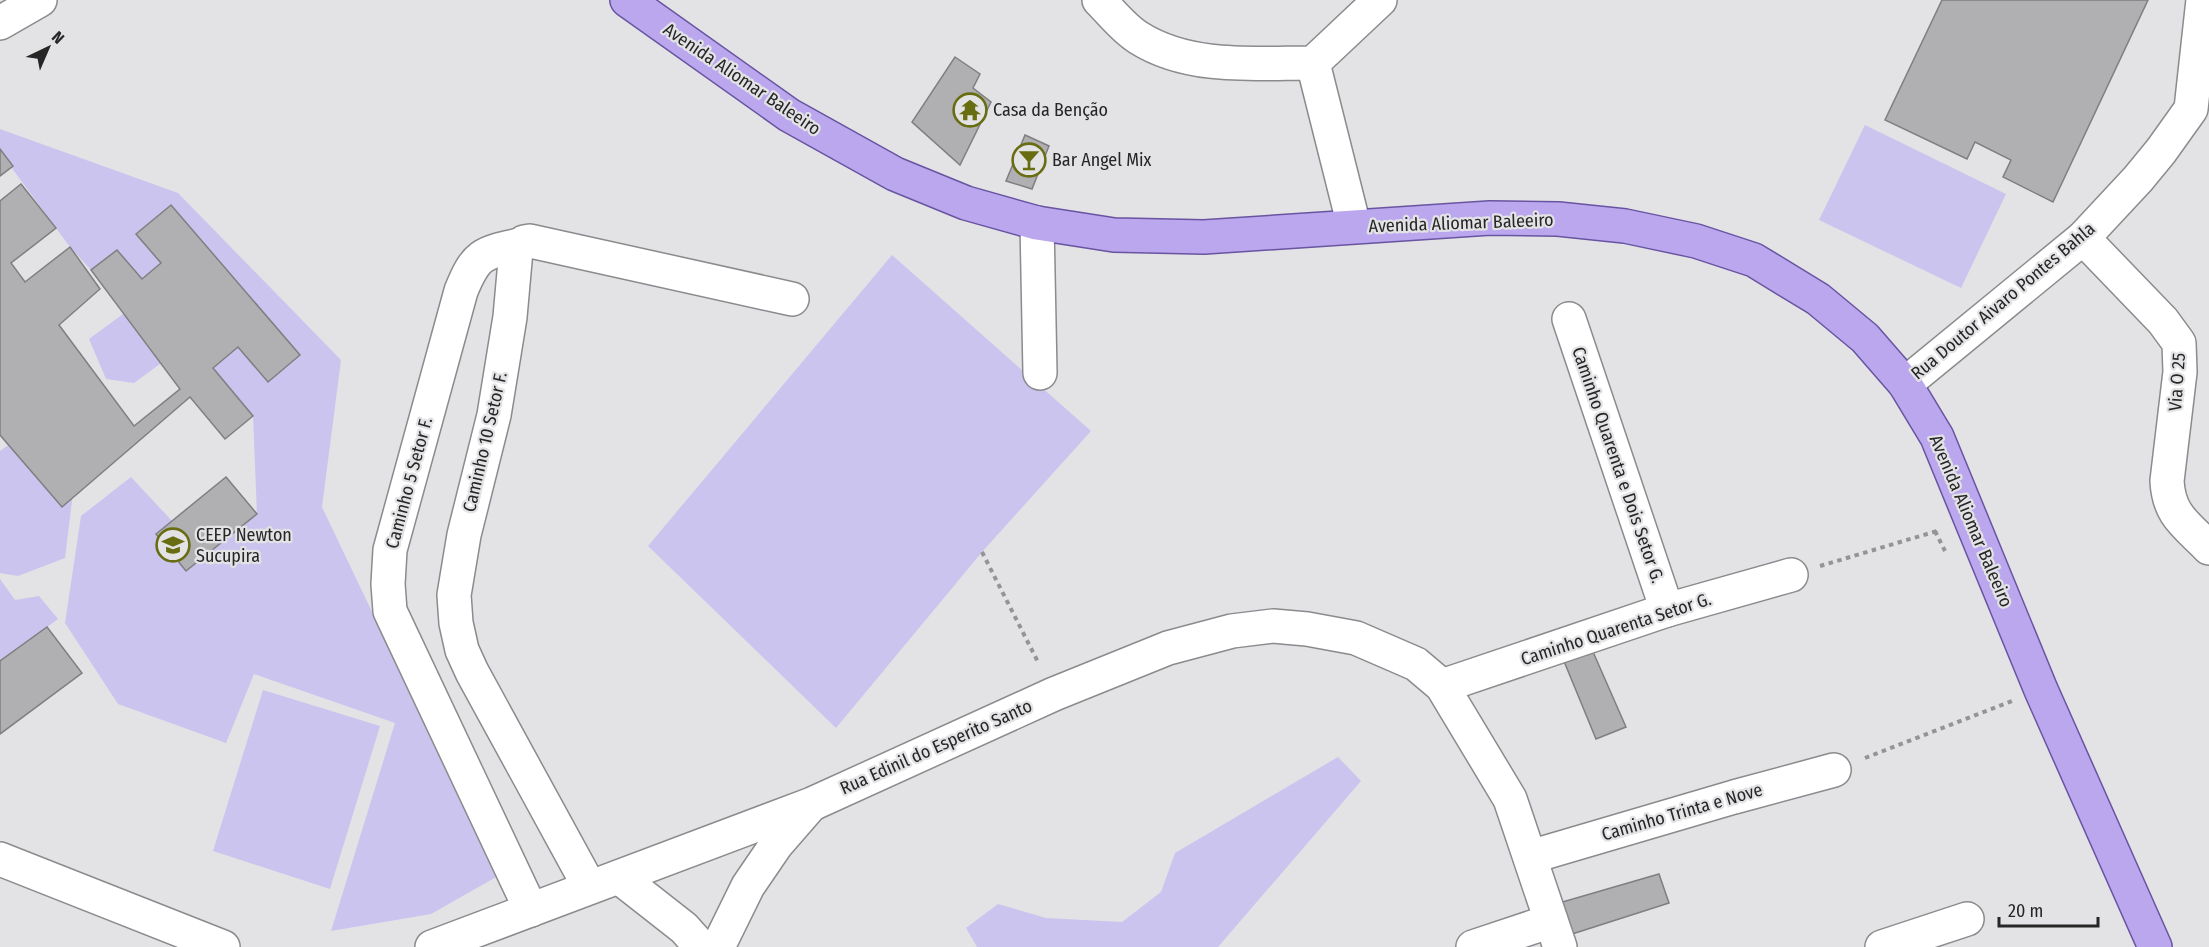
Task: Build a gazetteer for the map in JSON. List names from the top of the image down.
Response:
{
  "streets": {
    "main road": ["Avenida Aliomar Baleeiro"],
    "street": [
      "Rua Doutor Aivaro Pontes Bahla",
      "Via O 25",
      "Caminho 10 Setor F.",
      "Caminho Quarenta e Dois Setor G.",
      "Caminho 5 Setor F.",
      "Caminho Quarenta Setor G.",
      "Rua Edinil do Esperito Santo",
      "Caminho Trinta e Nove"
    ]
  },
  "crossings": [
    ["Avenida Aliomar Baleeiro", "Rua Doutor Aivaro Pontes Bahla"],
    ["Rua Doutor Aivaro Pontes Bahla", "Via O 25"],
    ["Caminho 10 Setor F.", "Caminho 5 Setor F."],
    ["Caminho 10 Setor F.", "Rua Edinil do Esperito Santo"],
    ["Caminho Quarenta e Dois Setor G.", "Caminho Quarenta Setor G."],
    ["Caminho 5 Setor F.", "Rua Edinil do Esperito Santo"],
    ["Caminho Quarenta Setor G.", "Rua Edinil do Esperito Santo"],
    ["Rua Edinil do Esperito Santo", "Caminho Trinta e Nove"]
  ],
  "places": {
    "temple": ["Casa da Benção"],
    "bar": ["Bar Angel Mix"],
    "school or university": ["CEEP Newton Sucupira"]
  },
  "scale_bar": "20 m",
  "north": "top right"
}
